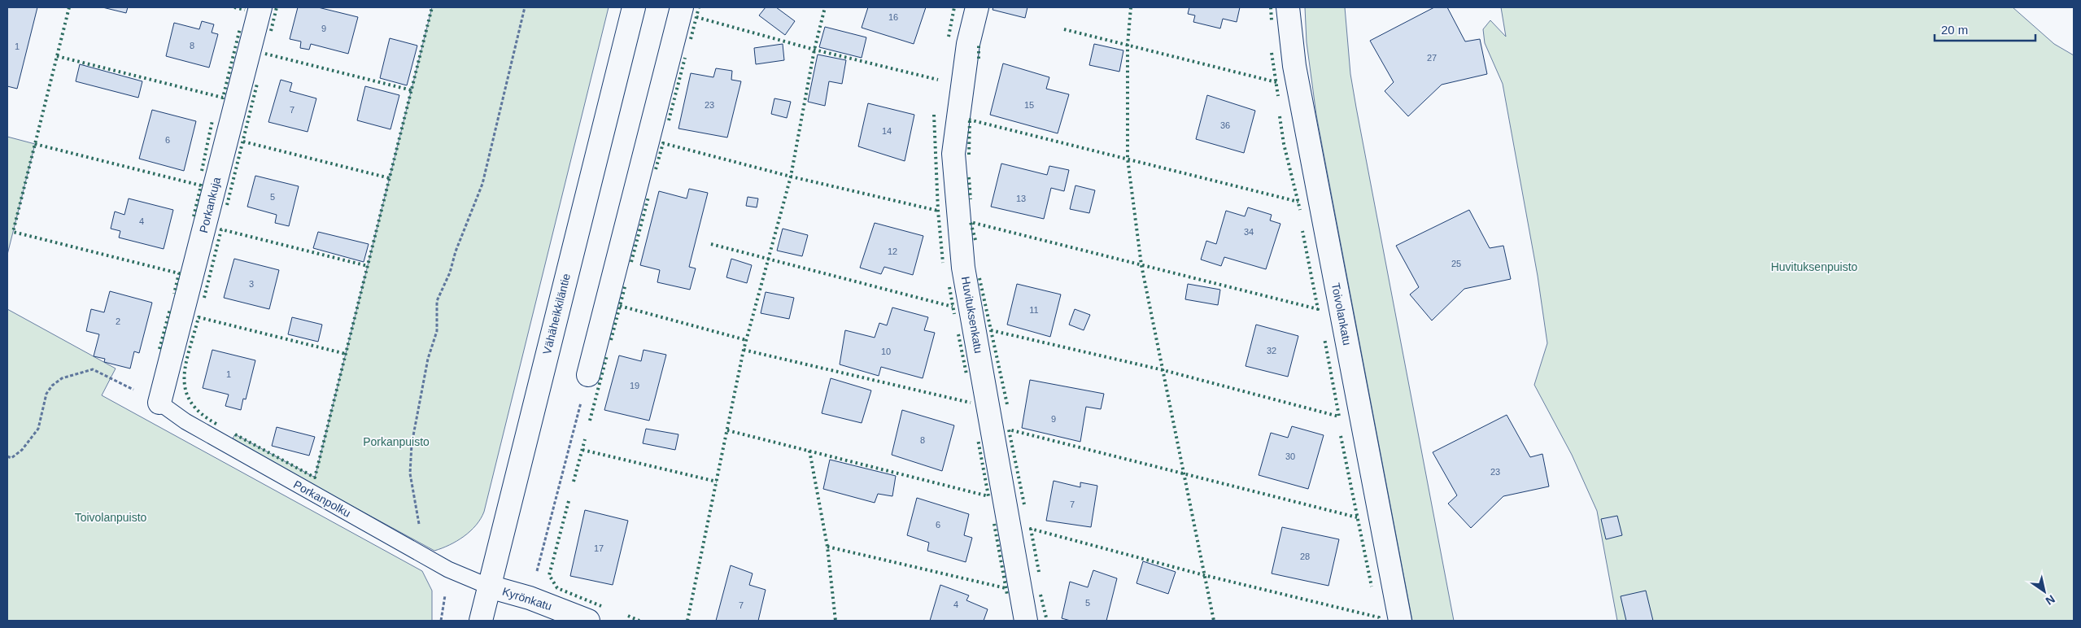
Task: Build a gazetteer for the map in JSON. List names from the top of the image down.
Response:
{
  "streets": {
    "street": [
      "Porkankuja",
      "Vähäheikkiläntie",
      "Toivolankatu",
      "Huvituksenkatu",
      "Kyrönkatu"
    ],
    "lane": ["Porkanpolku"]
  },
  "crossings": [
    ["Porkankuja", "Porkanpolku"],
    ["Vähäheikkiläntie", "Porkanpolku"],
    ["Vähäheikkiläntie", "Kyrönkatu"],
    ["Porkanpolku", "Kyrönkatu"]
  ],
  "parks": ["Huvituksenpuisto", "Porkanpuisto", "Toivolanpuisto"],
  "house_numbers": [
    "16",
    "9",
    "8",
    "1",
    "27",
    "23",
    "15",
    "7",
    "36",
    "14",
    "6",
    "5",
    "13",
    "4",
    "34",
    "12",
    "25",
    "3",
    "11",
    "2",
    "32",
    "10",
    "1",
    "19",
    "9",
    "8",
    "30",
    "23",
    "7",
    "6",
    "17",
    "28",
    "5",
    "4",
    "7"
  ],
  "scale_bar": "20 m",
  "north": "bottom right"
}
